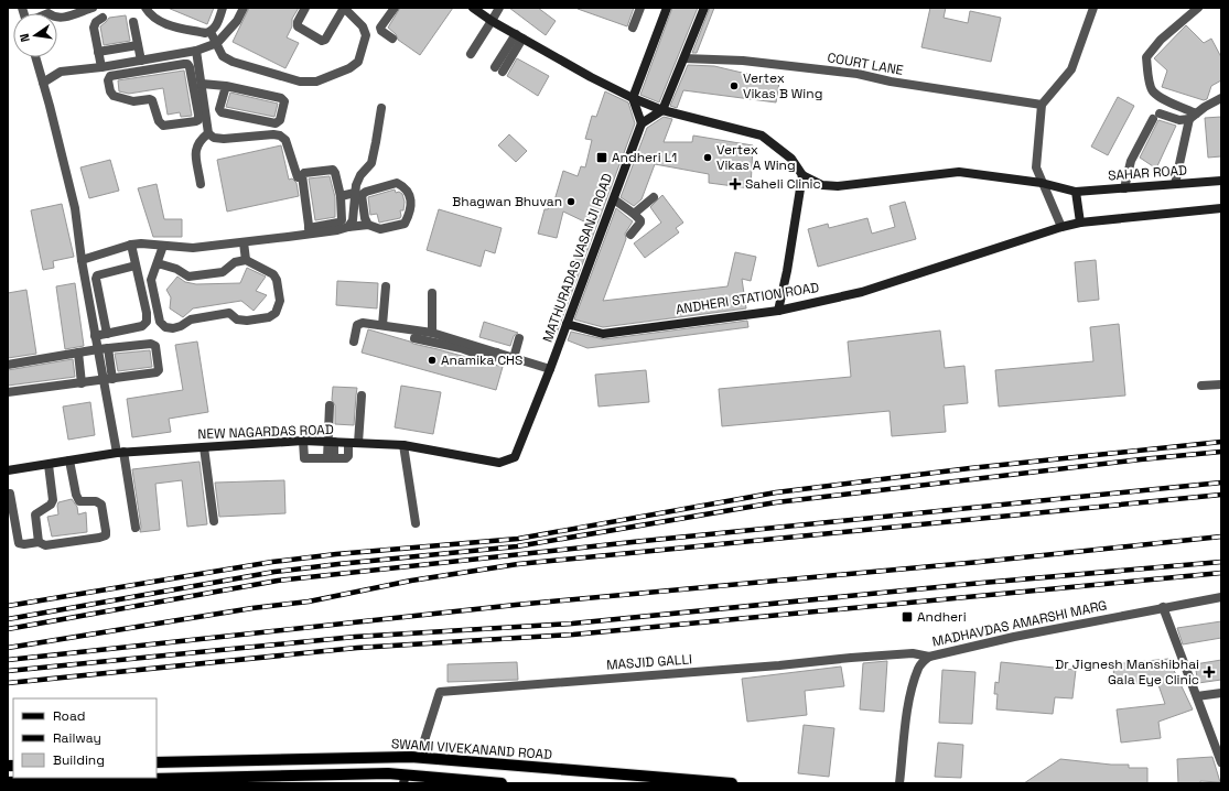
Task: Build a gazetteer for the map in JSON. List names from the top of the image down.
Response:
{
  "streets": {
    "main road": [
      "SAHAR ROAD",
      "MATHURADAS VASANJI ROAD",
      "ANDHERI STATION ROAD",
      "NEW NAGARDAS ROAD",
      "SWAMI VIVEKANAND ROAD"
    ],
    "street": ["COURT LANE", "MADHAVDAS AMARSHI MARG", "MASJID GALLI"]
  },
  "crossings": [
    ["MATHURADAS VASANJI ROAD", "ANDHERI STATION ROAD"],
    ["MATHURADAS VASANJI ROAD", "NEW NAGARDAS ROAD"],
    ["MADHAVDAS AMARSHI MARG", "MASJID GALLI"],
    ["MASJID GALLI", "SWAMI VIVEKANAND ROAD"]
  ],
  "places": {
    "other": [
      "Vertex Vikas B Wing",
      "Vertex Vikas A Wing",
      "Bhagwan Bhuvan",
      "Anamika CHS"
    ],
    "transit": ["Andheri L1", "Andheri"],
    "health": ["Saheli Clinic", "Dr Jignesh Manshibhai Gala Eye Clinic"]
  },
  "legend": ["Road", "Railway", "Building"],
  "north": "left"
}
